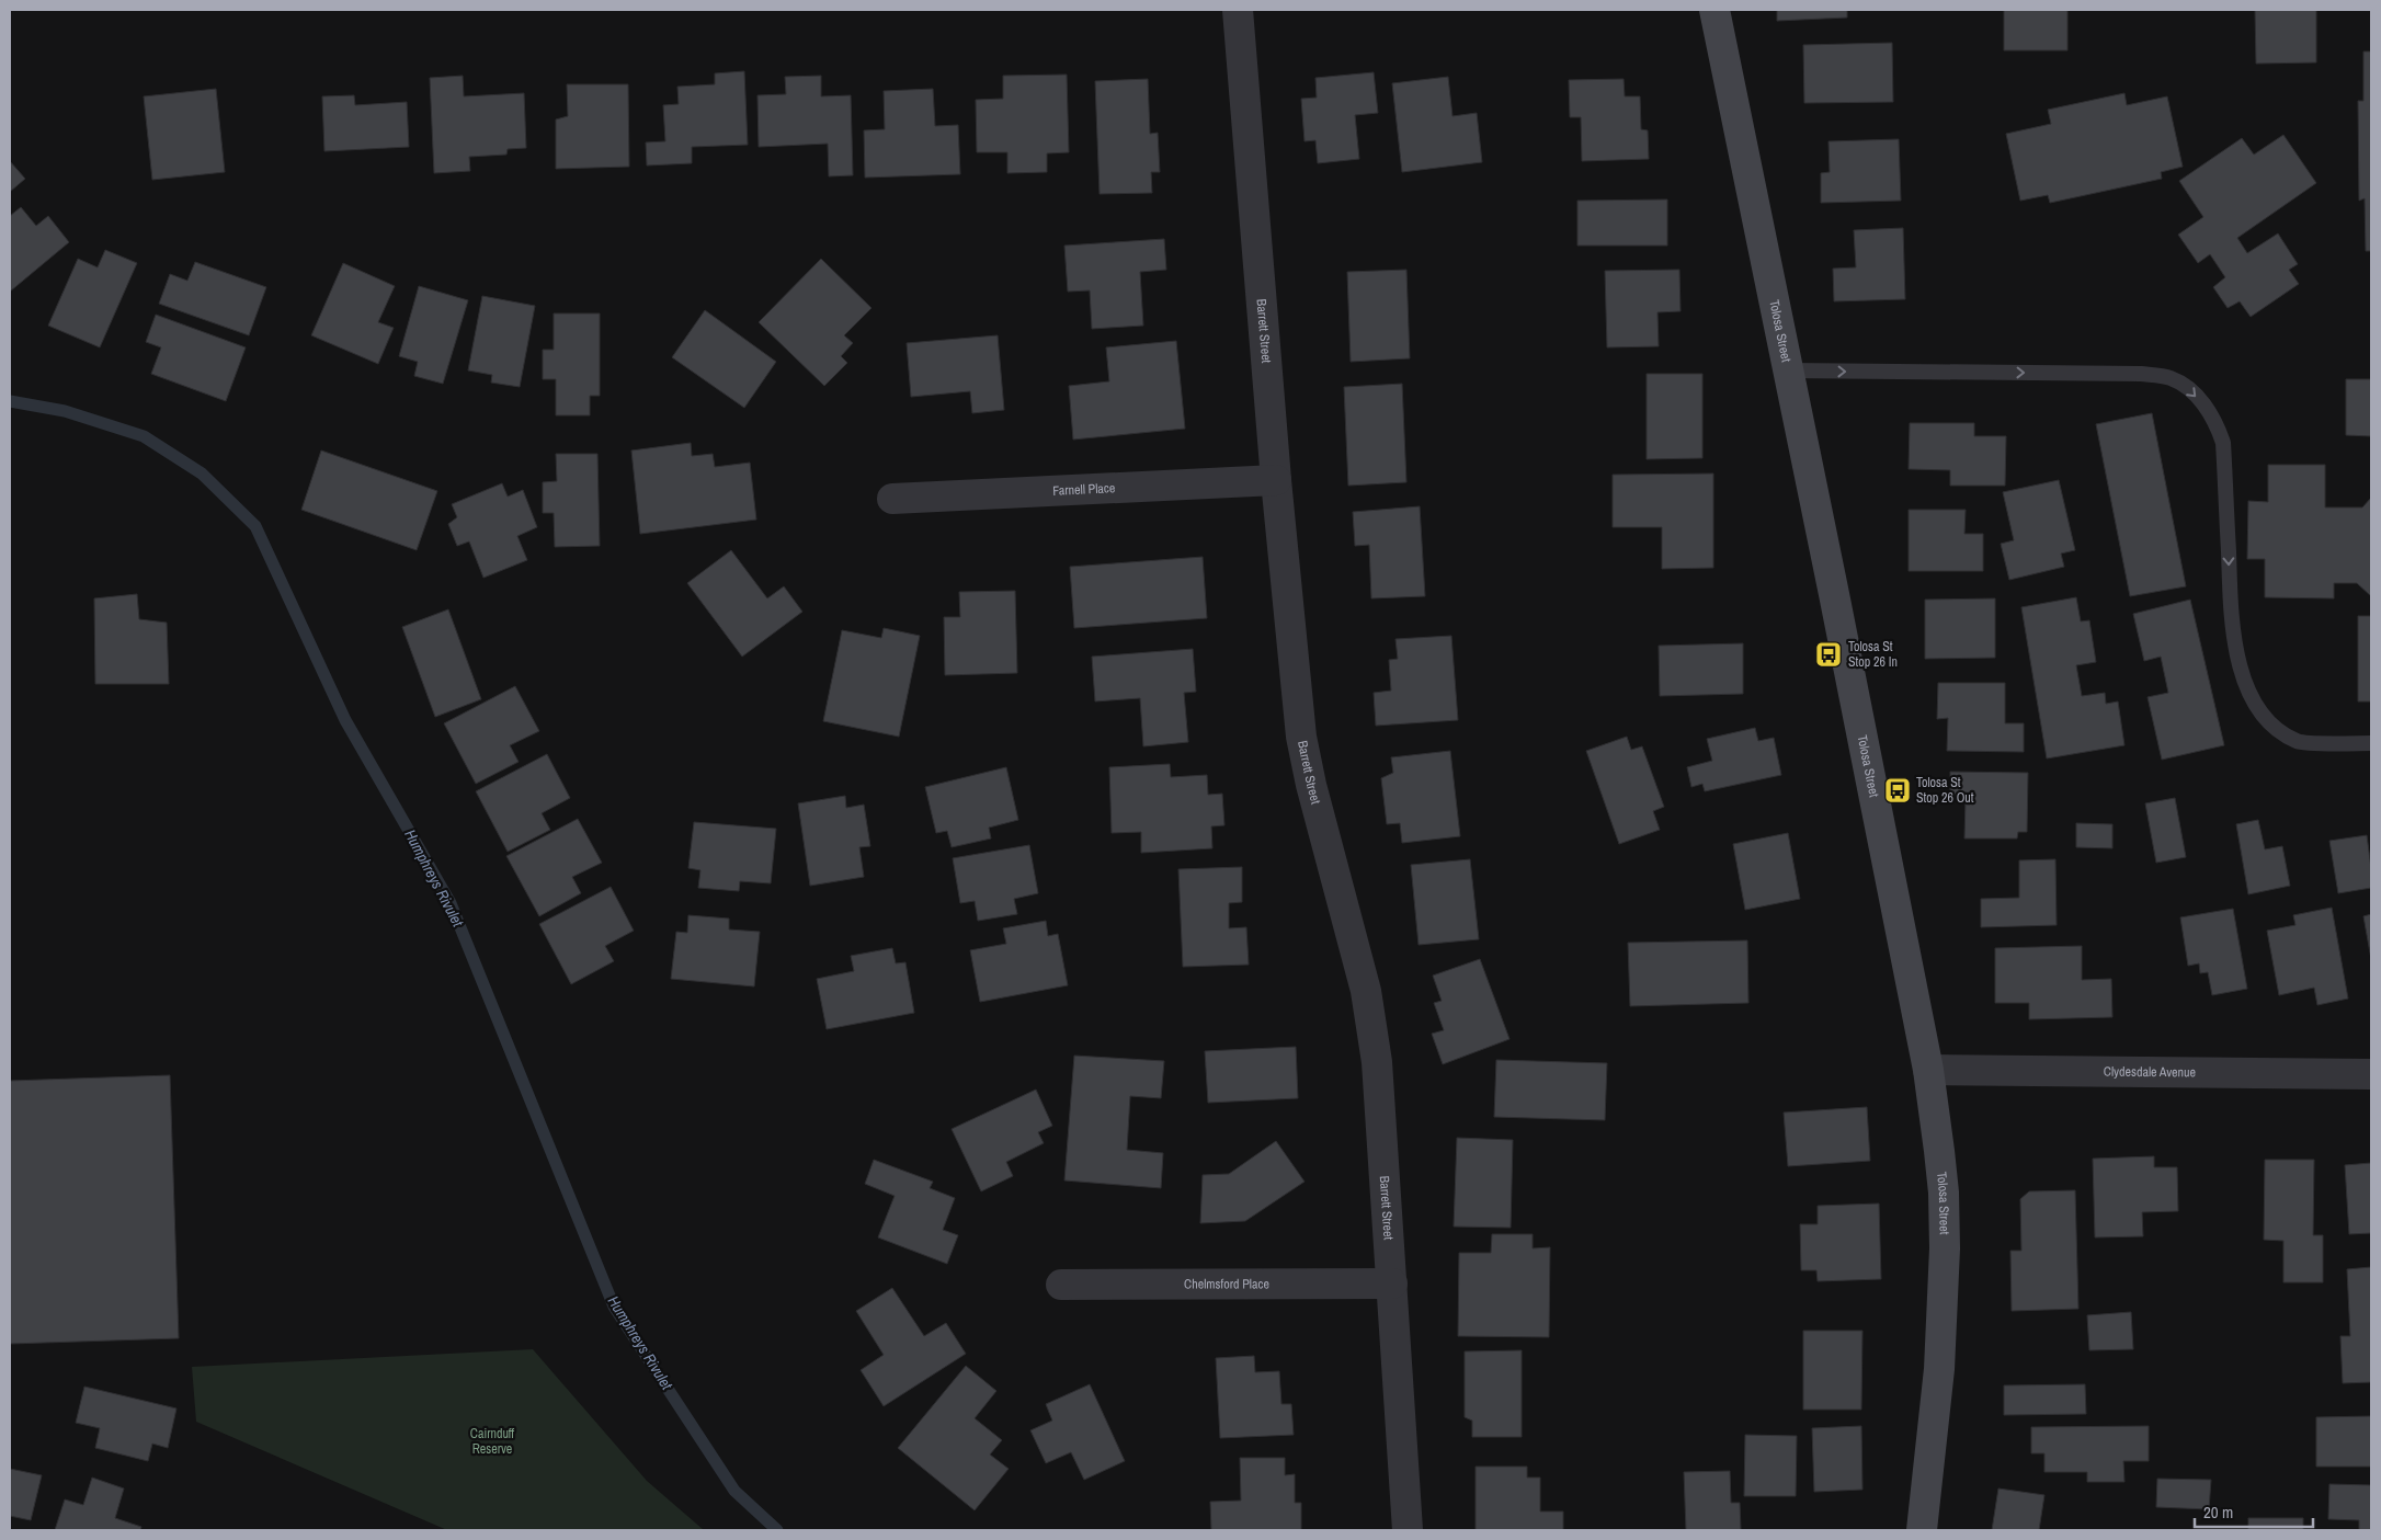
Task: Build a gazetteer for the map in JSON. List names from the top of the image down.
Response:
{
  "streets": {
    "street": [
      "Barrett Street",
      "Tolosa Street",
      "Farnell Place",
      "Clydesdale Avenue",
      "Chelmsford Place"
    ]
  },
  "crossings": [
    ["Barrett Street", "Farnell Place"],
    ["Barrett Street", "Chelmsford Place"],
    ["Tolosa Street", "Clydesdale Avenue"]
  ],
  "water": ["Humphreys Rivulet"],
  "parks": ["Cairnduff Reserve"],
  "places": {
    "bus stop": ["Tolosa St Stop 26 In", "Tolosa St Stop 26 Out"]
  },
  "scale_bar": "20 m"
}
